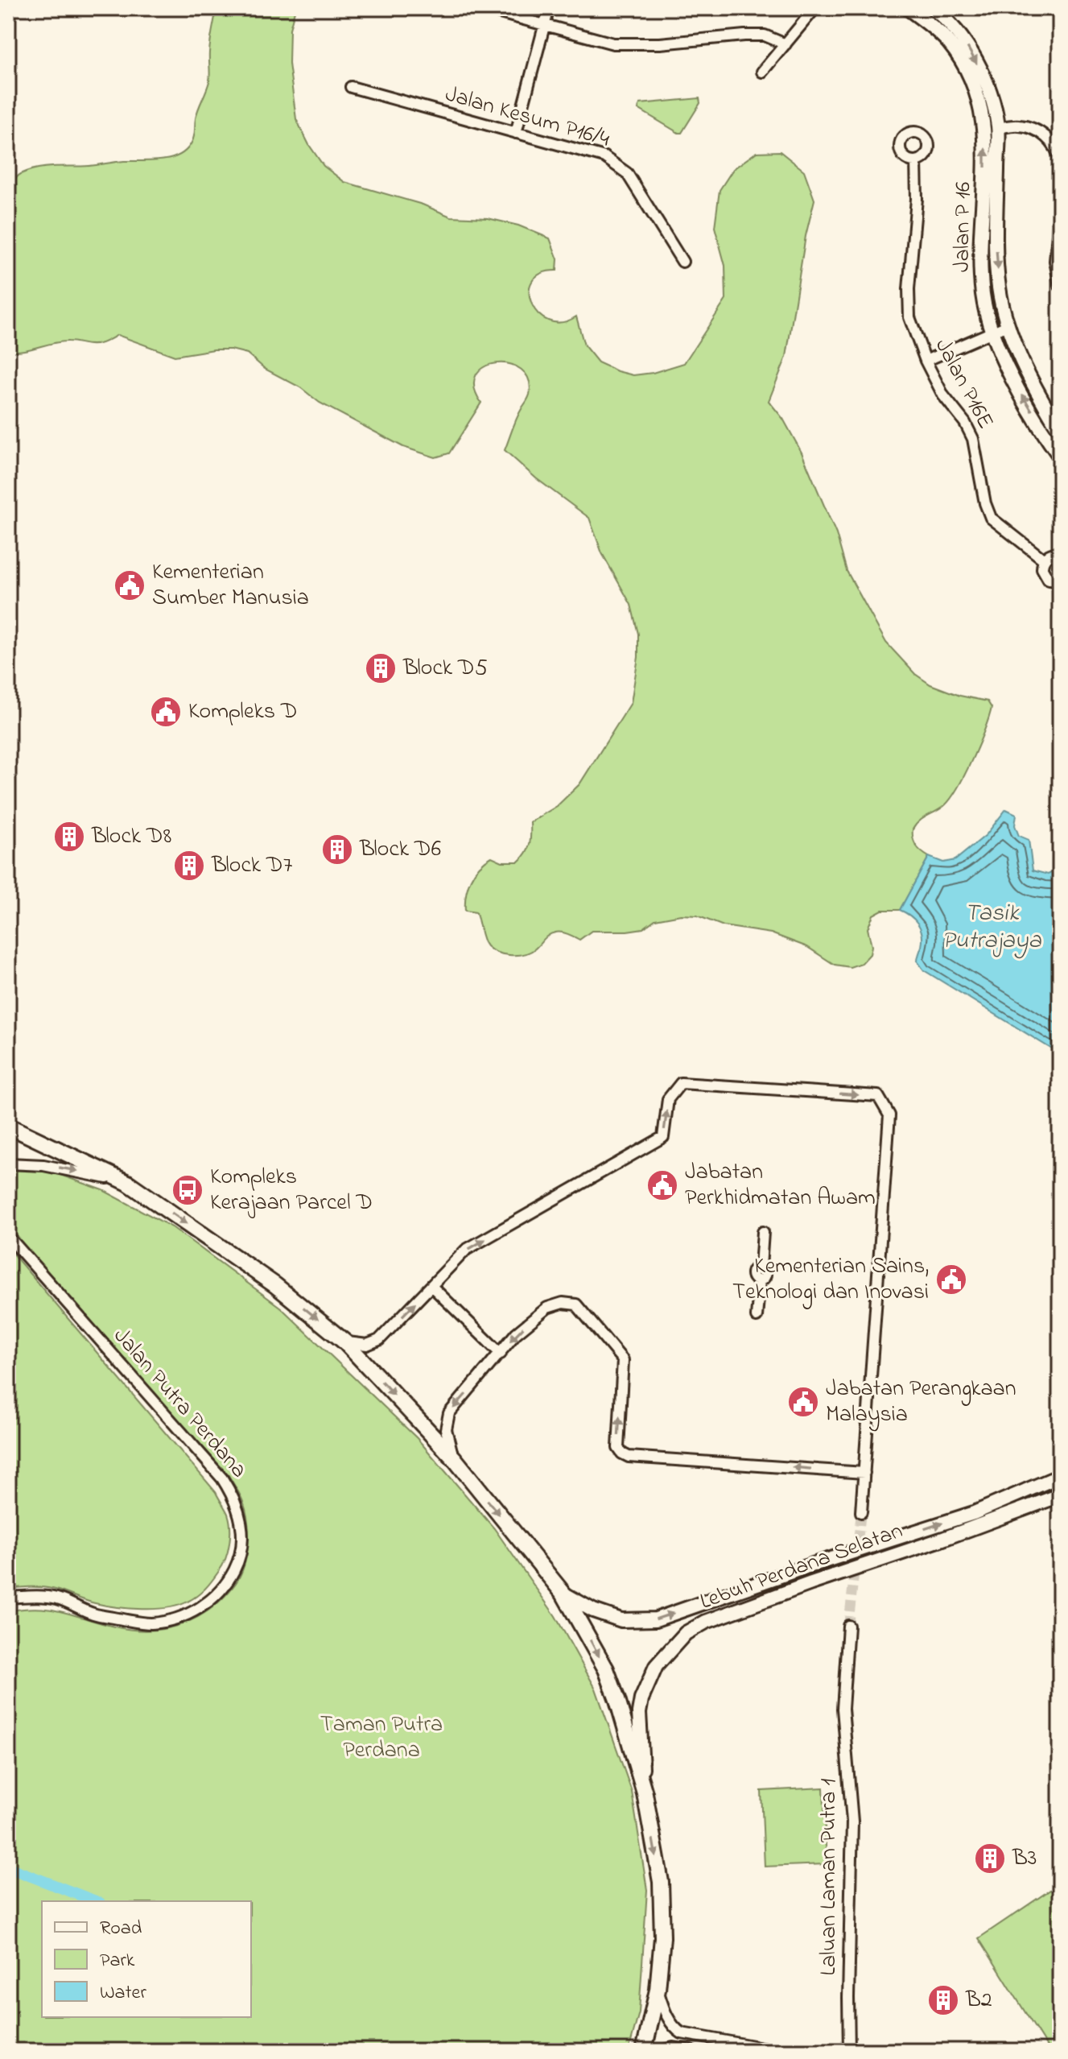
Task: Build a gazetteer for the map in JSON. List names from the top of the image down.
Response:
{
  "streets": {
    "main road": ["Jalan P 16", "Lebuh Perdana Selatan"],
    "street": [
      "Jalan Kesum P16/4",
      "Jalan P16E",
      "Jalan Putra Perdana",
      "Laluan Laman Putra 1"
    ]
  },
  "one_way": ["Lebuh Perdana Selatan"],
  "water": ["Tasik Putrajaya"],
  "parks": ["Taman Putra Perdana"],
  "places": {
    "public building": [
      "Kementerian Sumber Manusia",
      "Kompleks D",
      "Jabatan Perkhidmatan Awam",
      "Kementerian Sains, Teknologi dan Inovasi",
      "Jabatan Perangkaan Malaysia"
    ],
    "building": [
      "Block D5",
      "Block D8",
      "Block D6",
      "Block D7",
      "B3",
      "B2"
    ],
    "bus stop": ["Kompleks Kerajaan Parcel D"]
  },
  "legend": ["Road", "Park", "Water"]
}
